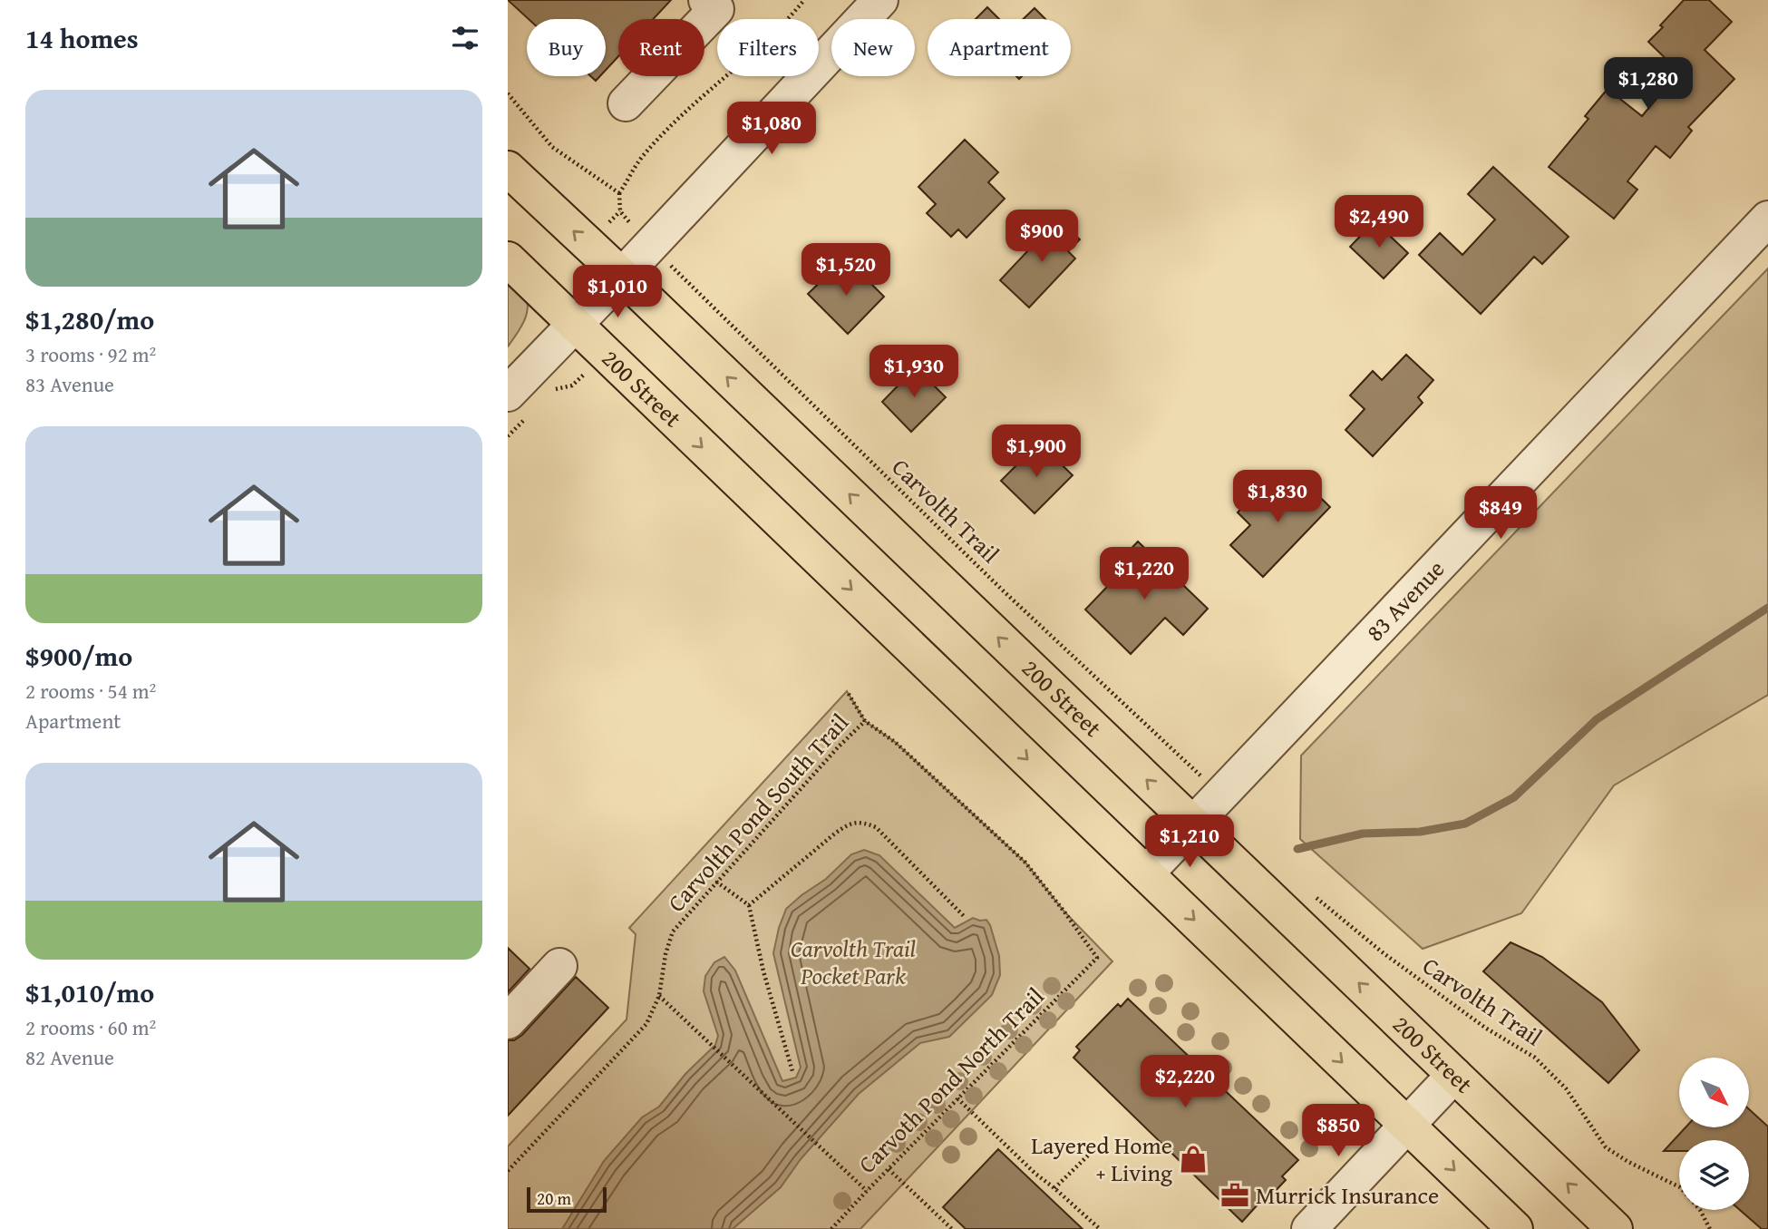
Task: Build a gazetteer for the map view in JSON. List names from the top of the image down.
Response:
{
  "streets": {
    "main road": ["200 Street"],
    "street": ["83 Avenue"],
    "path": ["Carvolth Trail", "Carvolth Pond South Trail", "Carvoth Pond North Trail"]
  },
  "crossings": [
    ["200 Street", "83 Avenue"],
    ["Carvolth Pond South Trail", "Carvoth Pond North Trail"]
  ],
  "parks": ["Carvolth Trail Pocket Park"],
  "places": {
    "shop": ["Layered Home + Living"],
    "office": ["Murrick Insurance"]
  },
  "scale_bar": "20 m",
  "north": "bottom right",
  "page": {
    "heading": "14 homes",
    "chip": [
      "Buy",
      "Rent",
      "Filters",
      "New",
      "Apartment"
    ],
    "price": [
      "$1,280",
      "$1,080",
      "$2,490",
      "$900",
      "$1,520",
      "$1,010",
      "$1,930",
      "$1,900",
      "$1,830",
      "$849",
      "$1,220",
      "$1,210",
      "$2,220",
      "$850"
    ],
    "list": [
      {
        "name": "$1,280/mo",
        "note": "3 rooms · 92 m² · 83 Avenue"
      },
      {
        "name": "$900/mo",
        "note": "2 rooms · 54 m² · Apartment"
      },
      {
        "name": "$1,010/mo",
        "note": "2 rooms · 60 m² · 82 Avenue"
      }
    ],
    "scale": "20 m"
  }
}
